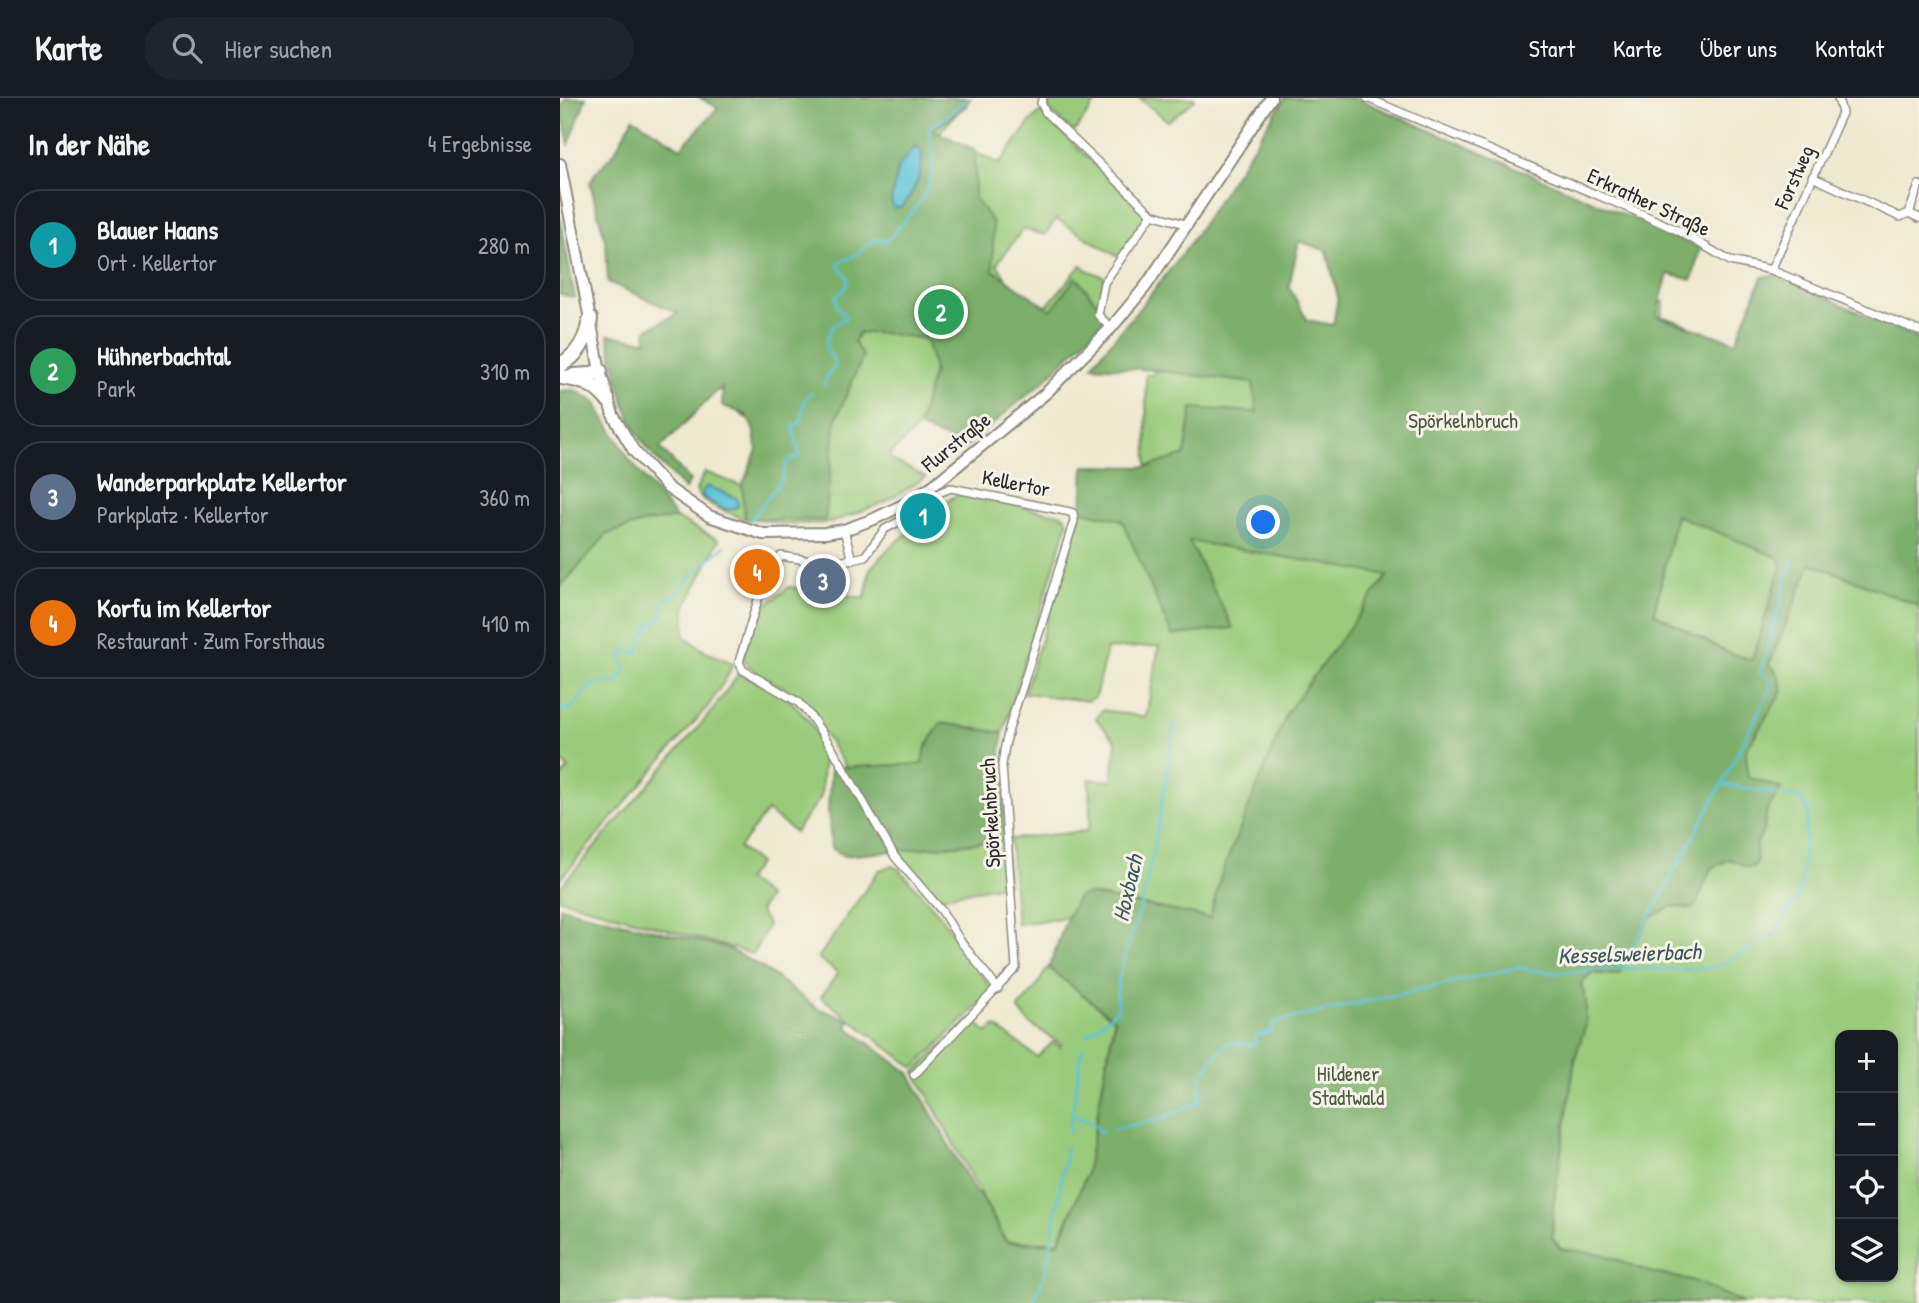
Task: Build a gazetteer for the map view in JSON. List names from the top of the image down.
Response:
{
  "streets": {
    "main road": ["Flurstraße"],
    "street": [
      "Forstweg",
      "Erkrather Straße",
      "Kellertor",
      "Spörkelnbruch"
    ]
  },
  "crossings": [
    ["Forstweg", "Erkrather Straße"],
    ["Kellertor", "Spörkelnbruch"]
  ],
  "water": ["Hoxbach", "Kesselsweierbach"],
  "parks": ["Spörkelnbruch", "Hildener Stadtwald"],
  "page": {
    "header": "Karte",
    "search": "Hier suchen",
    "nav": [
      "Start",
      "Karte",
      "Über uns",
      "Kontakt"
    ],
    "heading": ["In der Nähe", "4 Ergebnisse"],
    "list": [
      {
        "mark": "1",
        "name": "Blauer Haans",
        "note": "Ort · Kellertor",
        "value": "280 m"
      },
      {
        "mark": "2",
        "name": "Hühnerbachtal",
        "note": "Park",
        "value": "310 m"
      },
      {
        "mark": "3",
        "name": "Wanderparkplatz Kellertor",
        "note": "Parkplatz · Kellertor",
        "value": "360 m"
      },
      {
        "mark": "4",
        "name": "Korfu im Kellertor",
        "note": "Restaurant · Zum Forsthaus",
        "value": "410 m"
      }
    ],
    "pins": [
      "2",
      "1",
      "4",
      "3"
    ],
    "map_buttons": ["+", "−"]
  }
}
